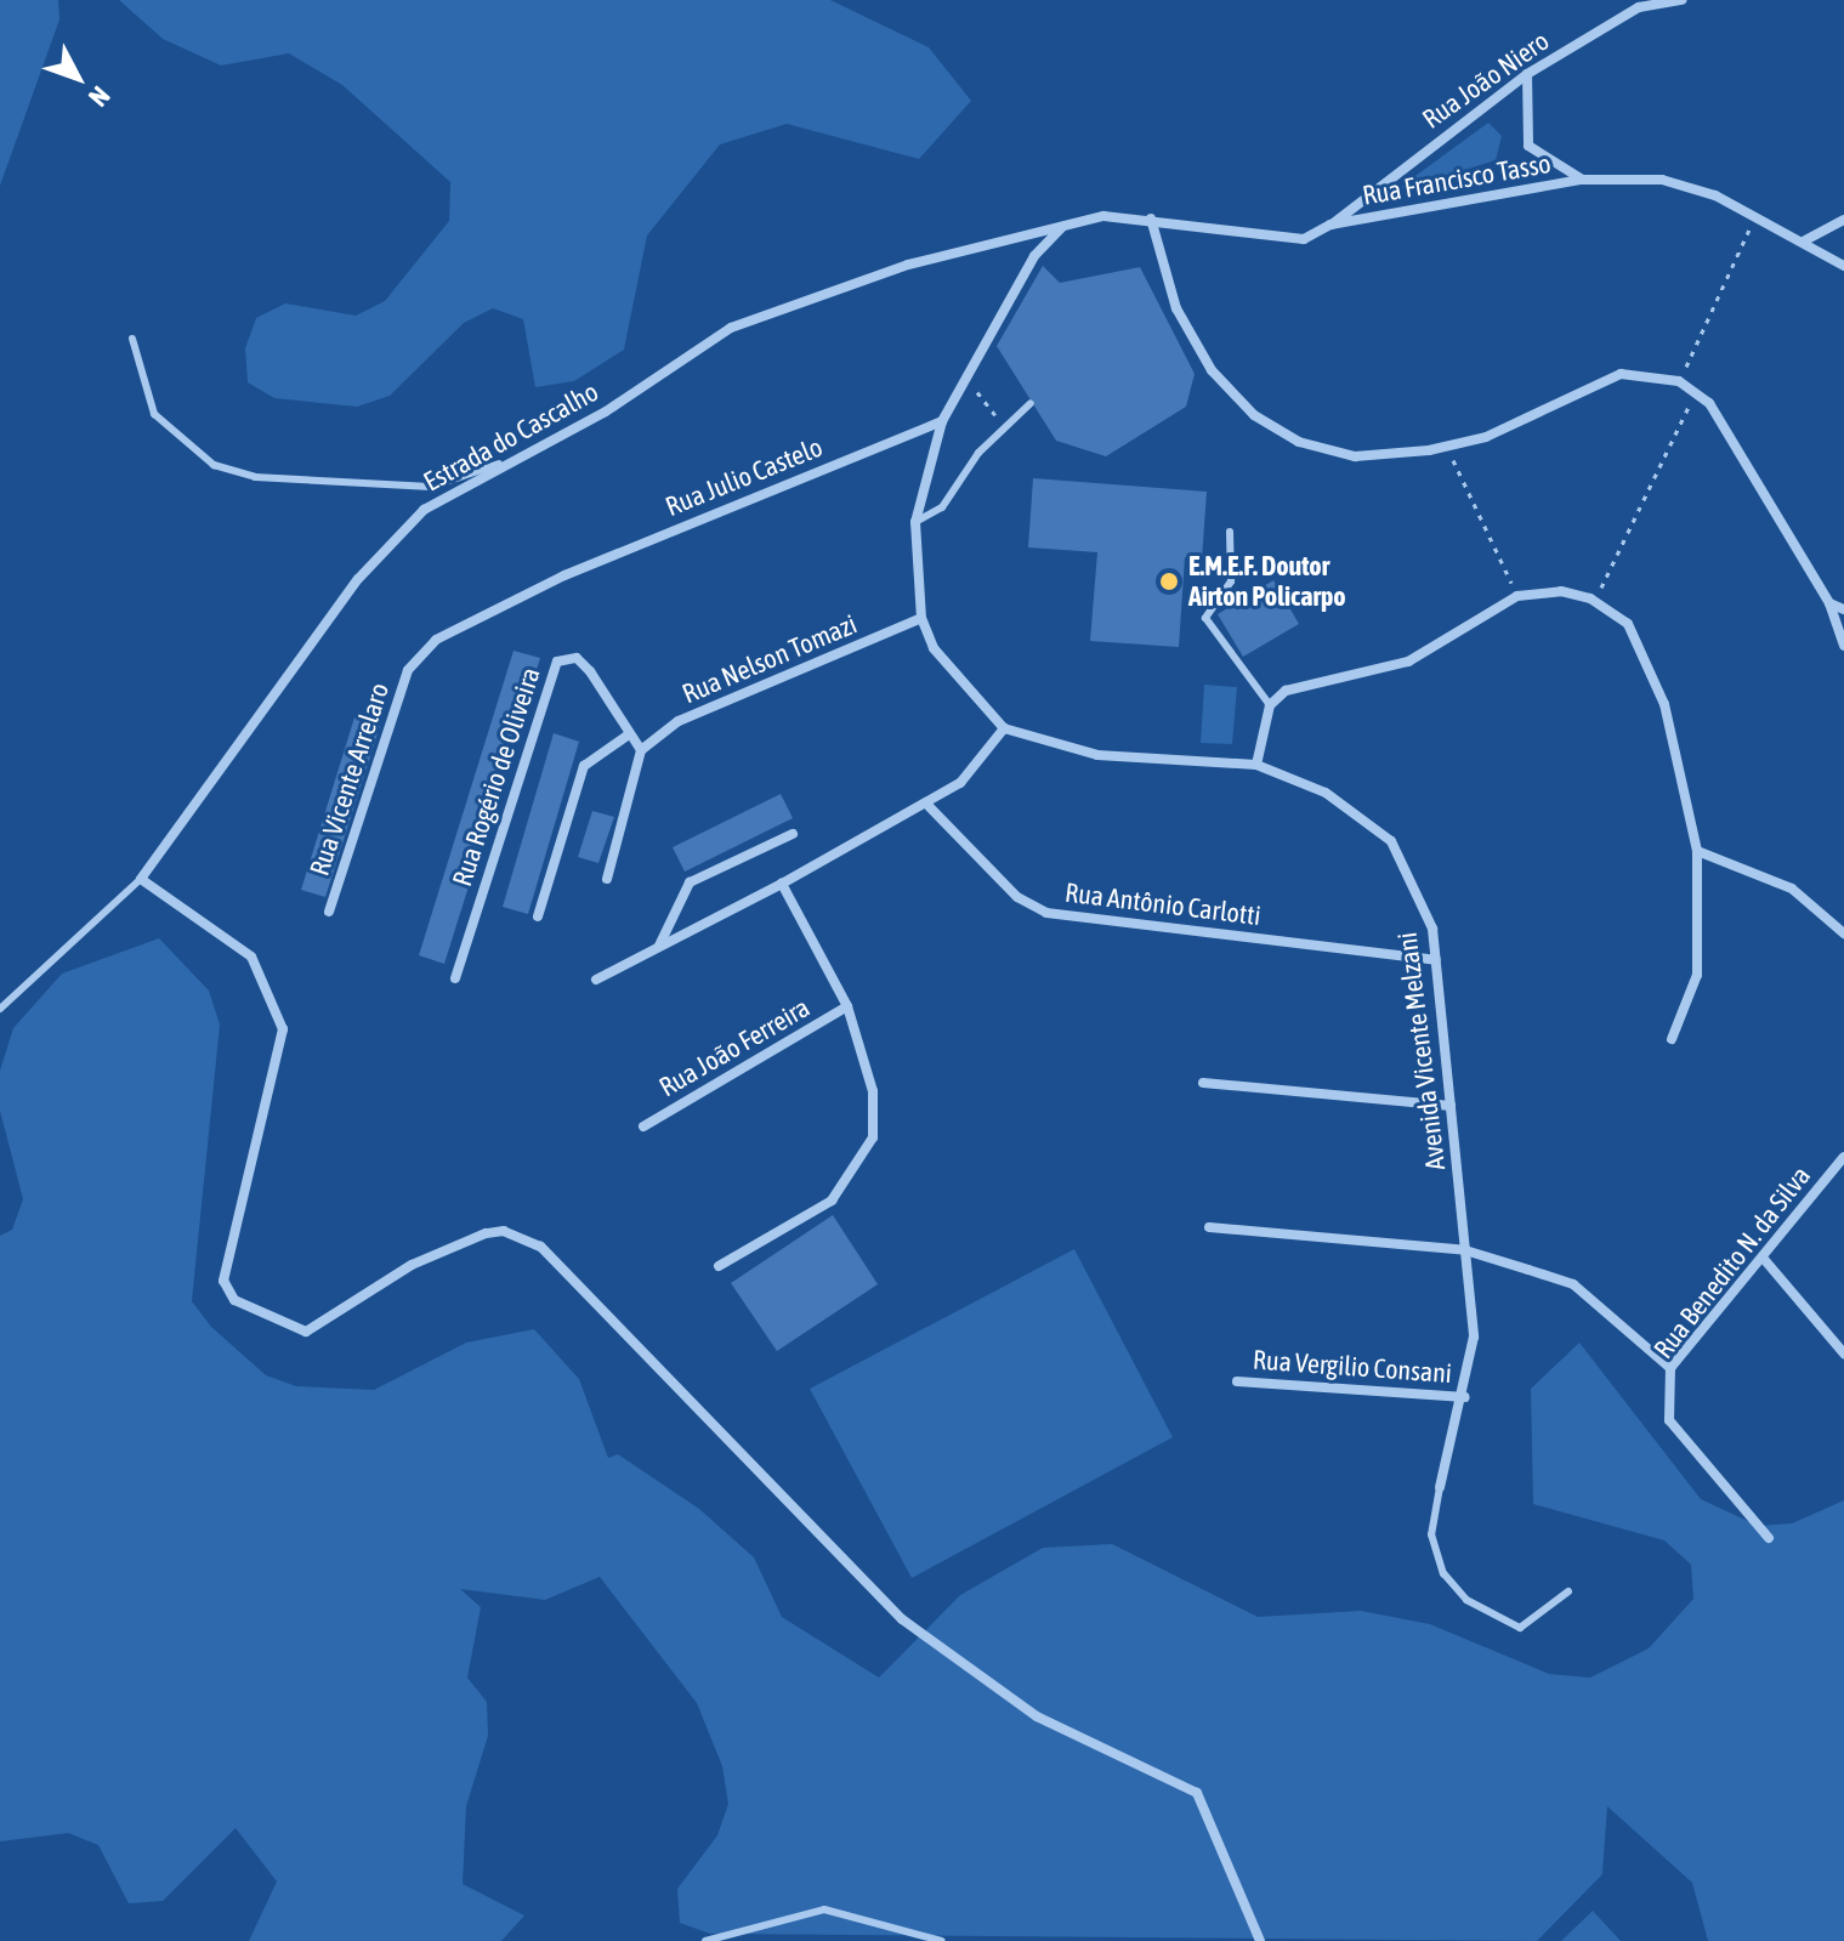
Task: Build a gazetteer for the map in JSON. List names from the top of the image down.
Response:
{
  "streets": {
    "street": [
      "Rua João Niero",
      "Rua Francisco Tasso",
      "Estrada do Cascalho",
      "Rua Julio Castelo",
      "Rua Nelson Tomazi",
      "Rua Rogério de Oliveira",
      "Rua Vicente Arrelaro",
      "Rua Antônio Carlotti",
      "Rua João Ferreira",
      "Avenida Vicente Melzani",
      "Rua Benedito N. da Silva",
      "Rua Vergilio Consani"
    ]
  },
  "crossings": [
    ["Rua João Niero", "Rua Francisco Tasso"],
    ["Rua Francisco Tasso", "Estrada do Cascalho"],
    ["Rua Julio Castelo", "Rua Vicente Arrelaro"],
    ["Rua Nelson Tomazi", "Rua Rogério de Oliveira"],
    ["Rua Antônio Carlotti", "Avenida Vicente Melzani"],
    ["Avenida Vicente Melzani", "Rua Vergilio Consani"]
  ],
  "places": ["E.M.E.F. Doutor Airton Policarpo"],
  "north": "bottom right"
}
